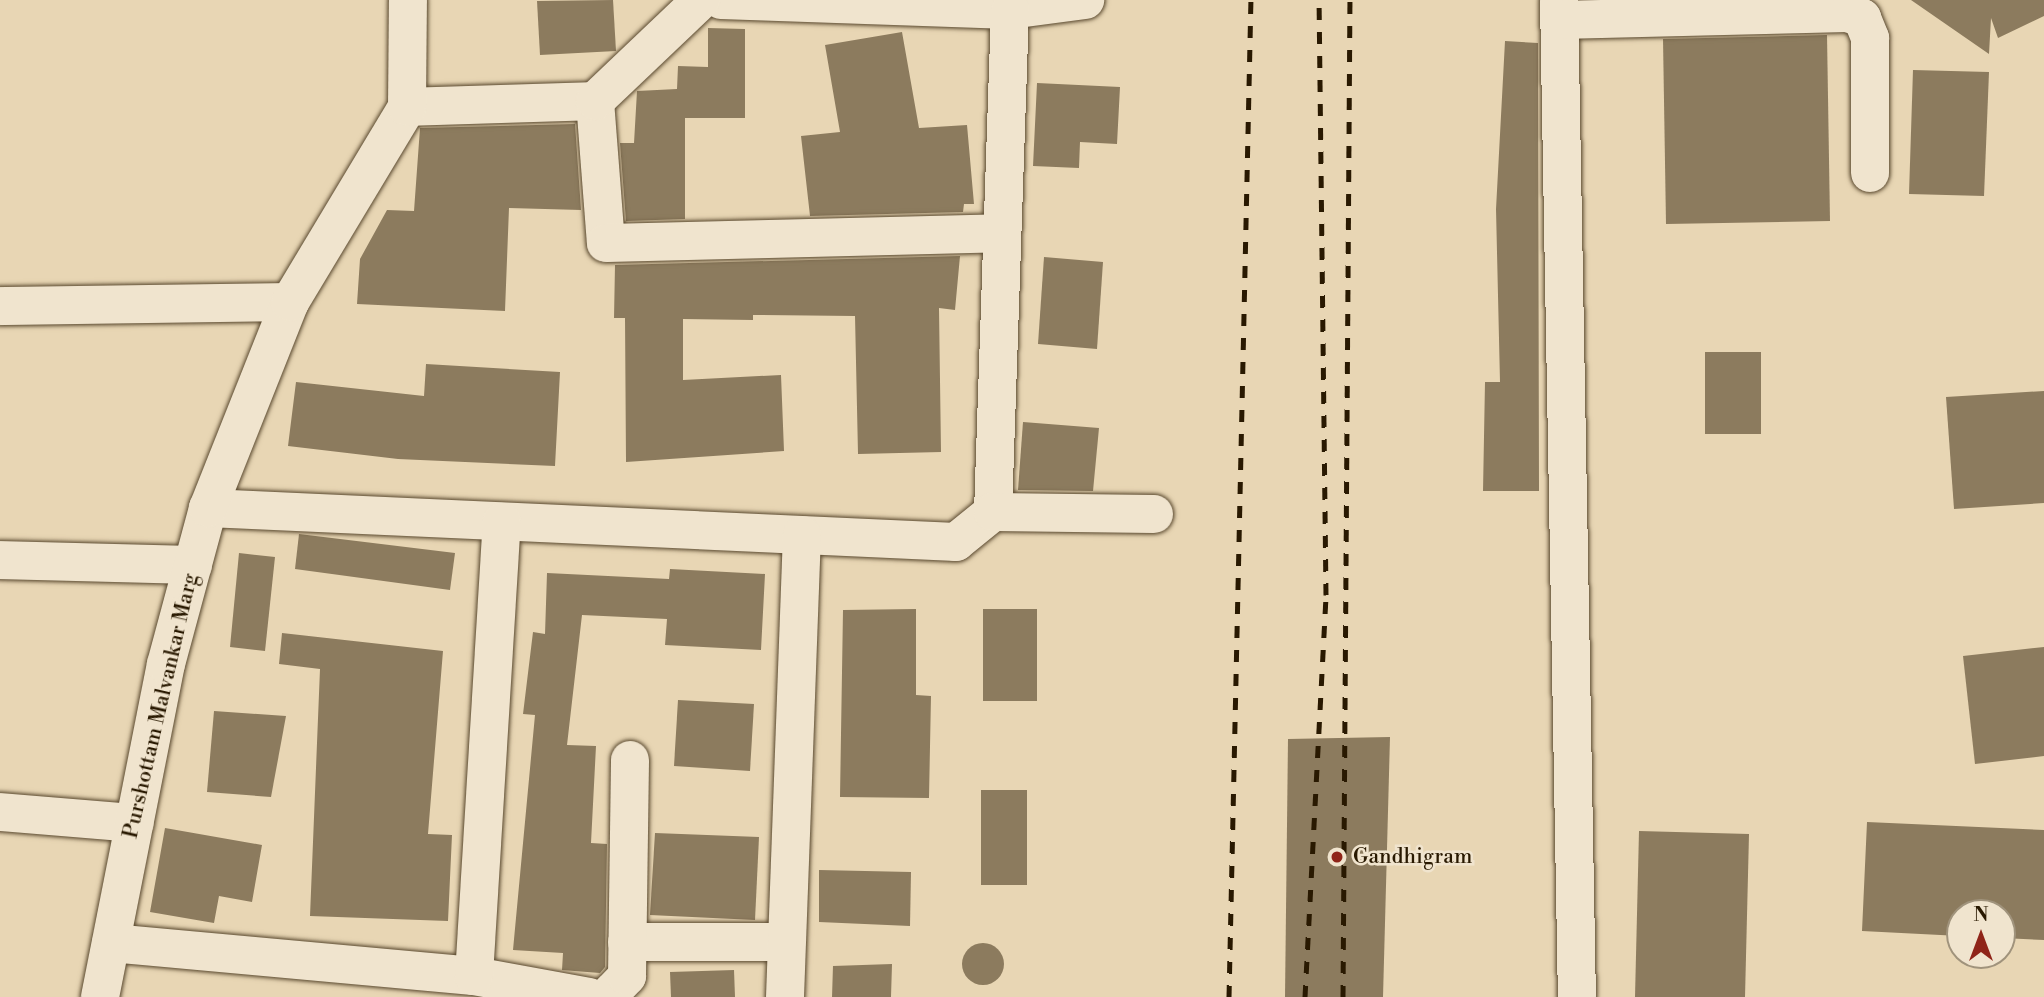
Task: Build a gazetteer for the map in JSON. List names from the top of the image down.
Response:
{
  "streets": {
    "street": ["Purshottam Malvankar Marg"]
  },
  "places": ["Gandhigram"],
  "north": "top"
}
